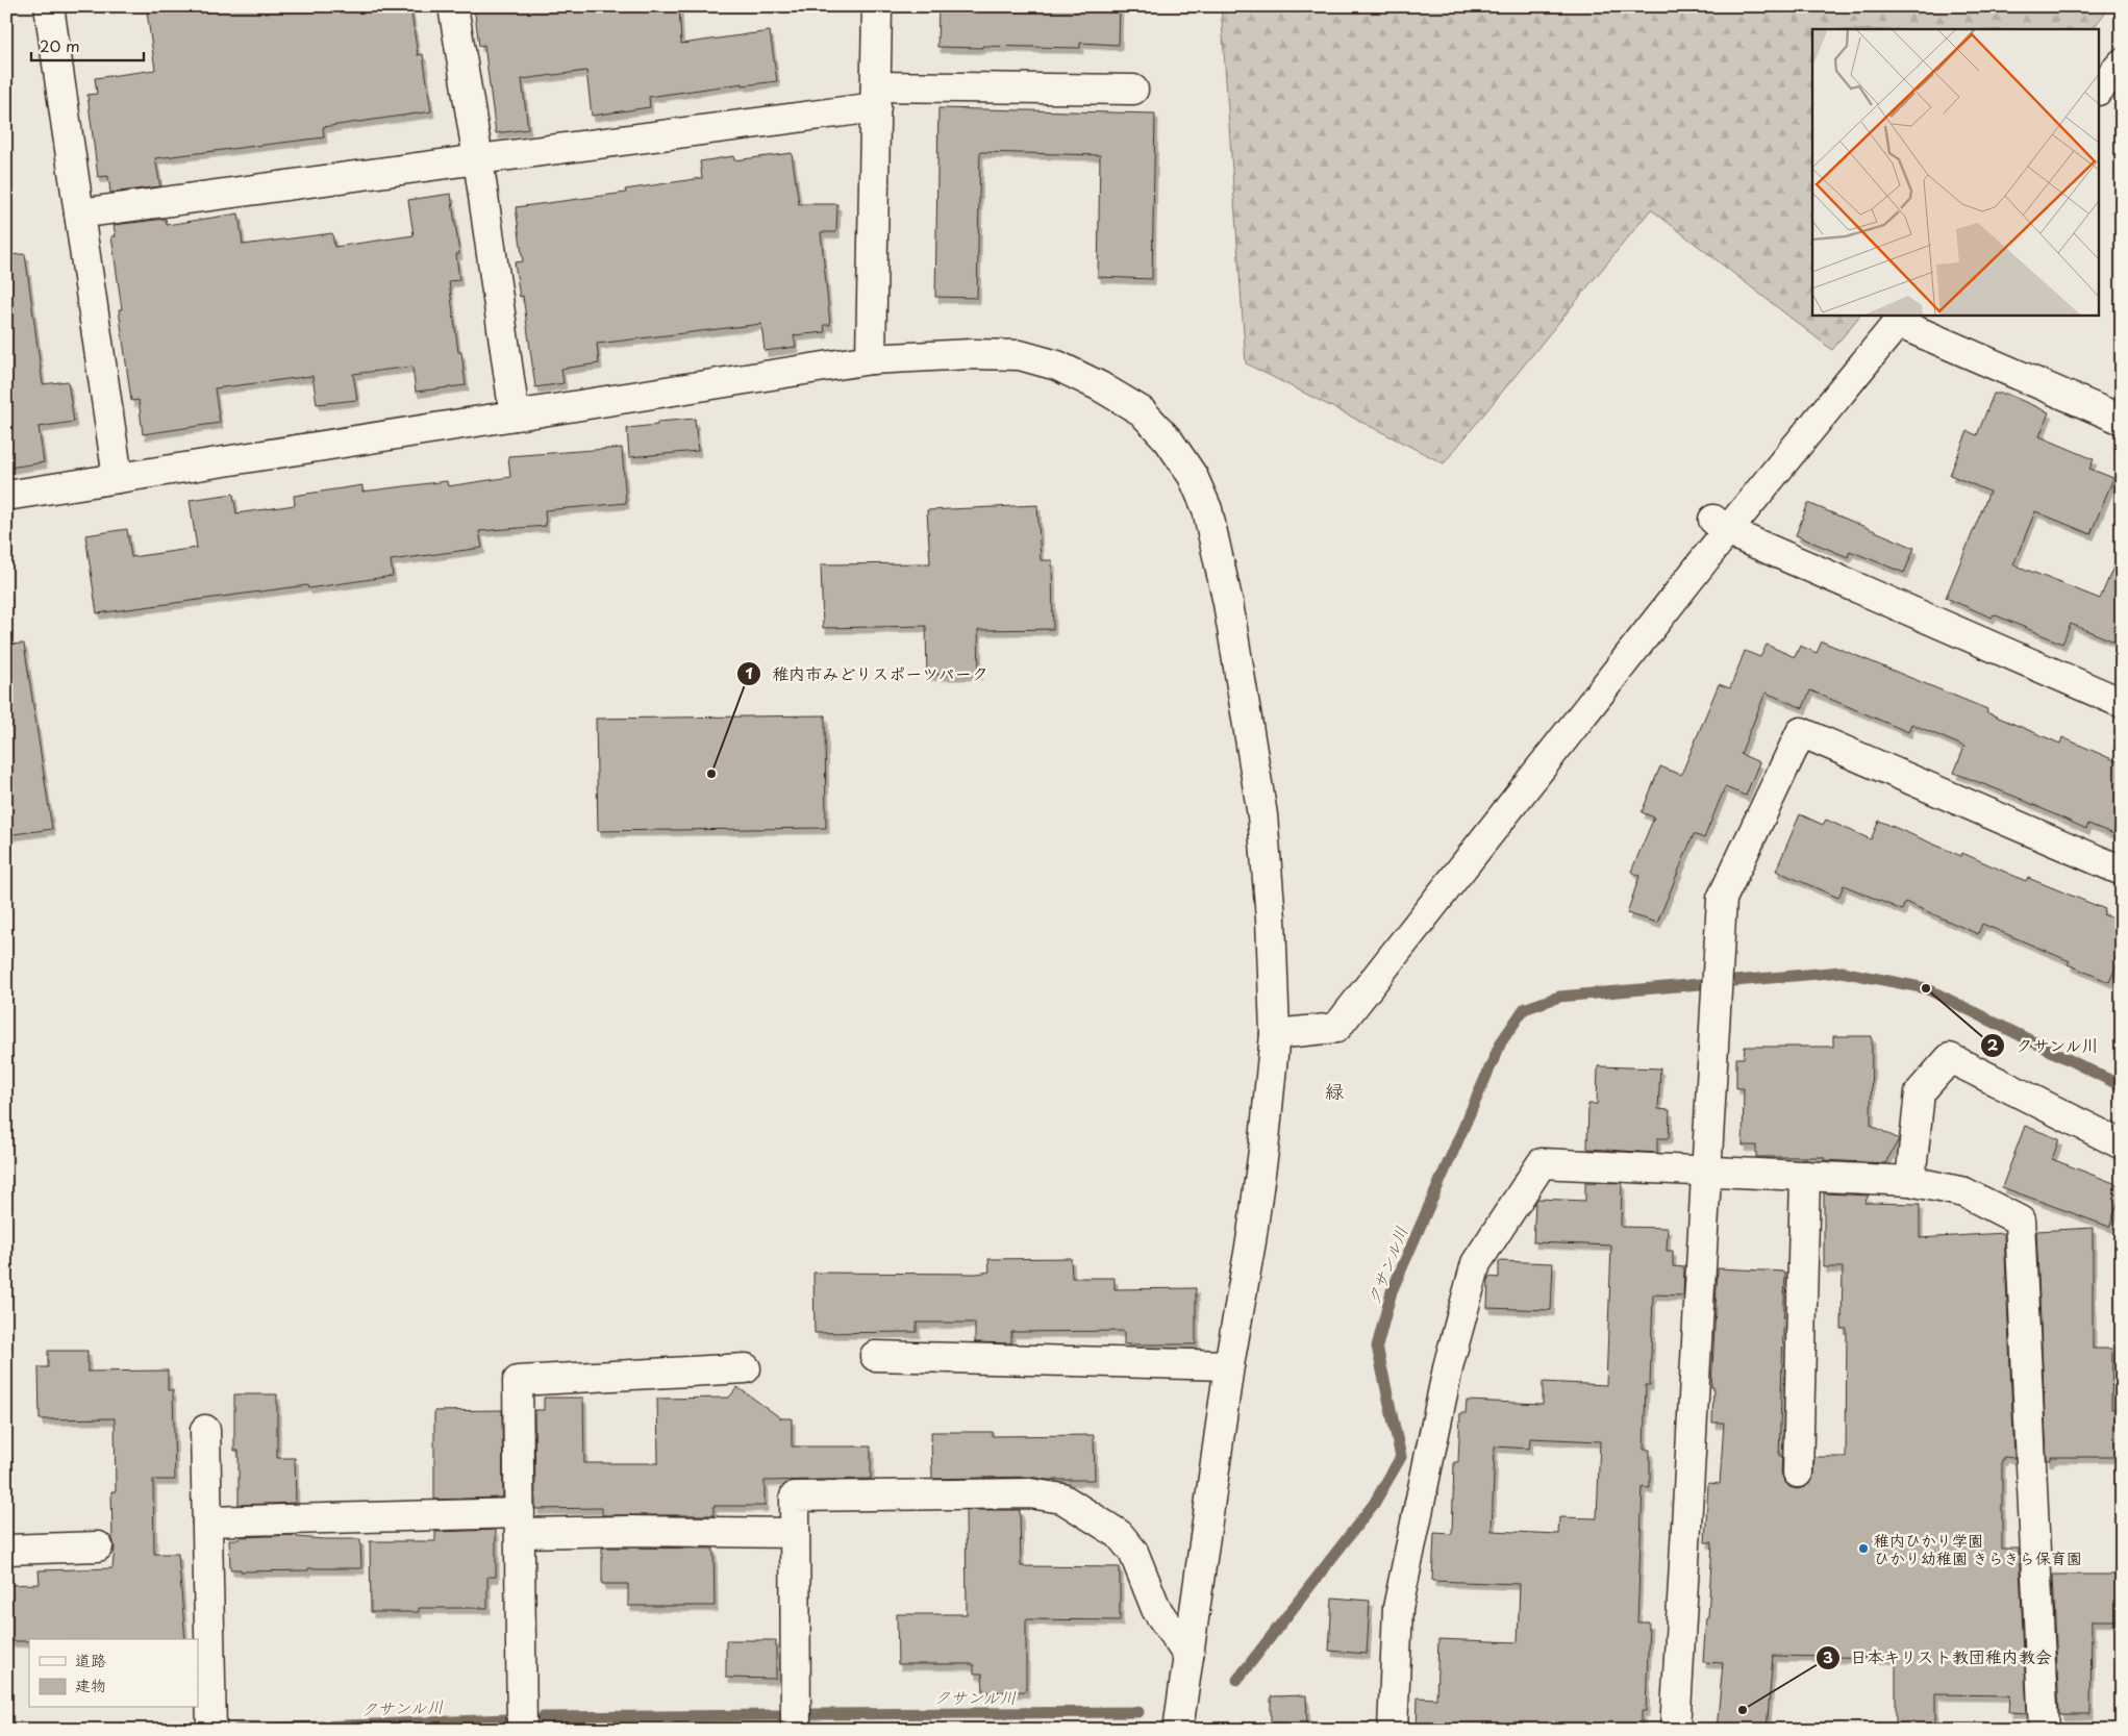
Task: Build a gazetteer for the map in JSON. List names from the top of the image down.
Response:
{
  "districts": ["緑"],
  "water": ["クサンル川"],
  "places": [
    "稚内市みどりスポーツパーク",
    "クサンル川",
    "稚内ひかり学園 ひかり幼稚園 きらきら保育園",
    "日本キリスト教団稚内教会"
  ],
  "legend": ["道路", "建物"],
  "scale_bar": "20 m"
}
